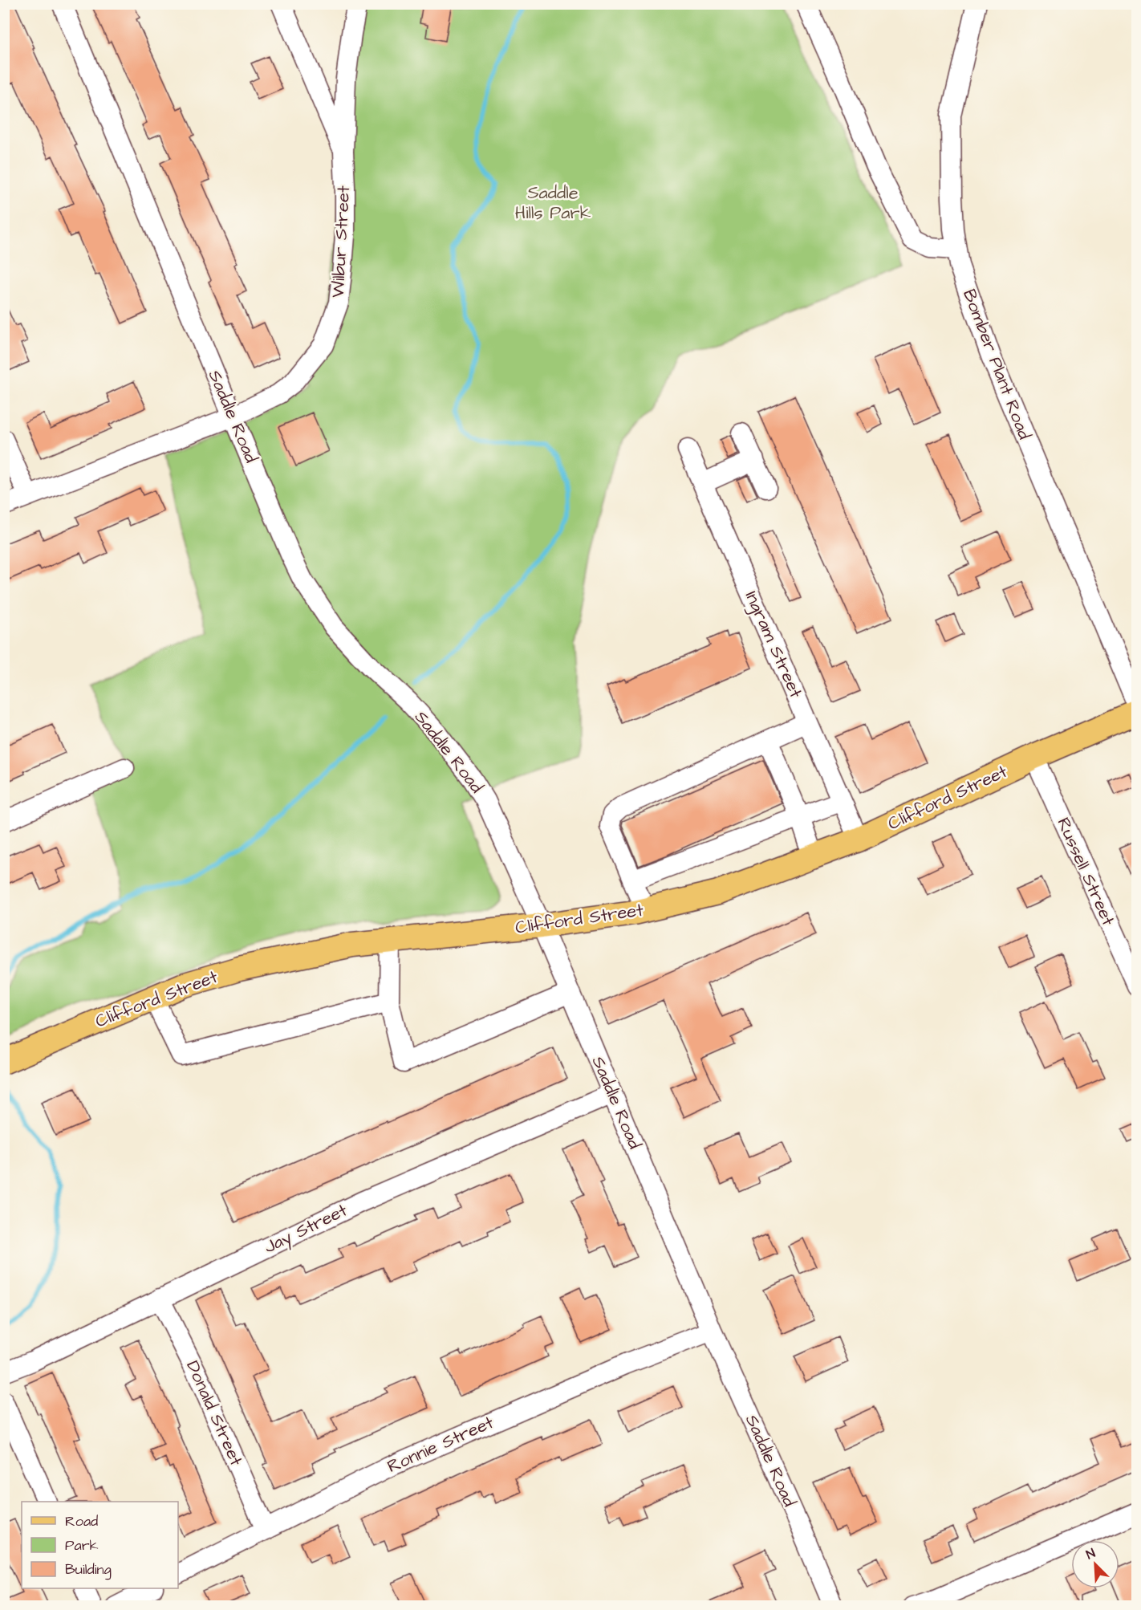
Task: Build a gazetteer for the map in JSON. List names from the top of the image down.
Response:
{
  "streets": {
    "main road": ["Clifford Street"],
    "street": [
      "Wilbur Street",
      "Bomber Plant Road",
      "Saddle Road",
      "Ingram Street",
      "Russell Street",
      "Jay Street",
      "Donald Street",
      "Ronnie Street"
    ]
  },
  "crossings": [
    ["Wilbur Street", "Saddle Road"],
    ["Saddle Road", "Clifford Street"],
    ["Saddle Road", "Jay Street"],
    ["Saddle Road", "Ronnie Street"],
    ["Ingram Street", "Clifford Street"],
    ["Clifford Street", "Russell Street"],
    ["Jay Street", "Donald Street"],
    ["Donald Street", "Ronnie Street"]
  ],
  "parks": ["Saddle Hills Park"],
  "legend": ["Road", "Park", "Building"],
  "north": "top left"
}
